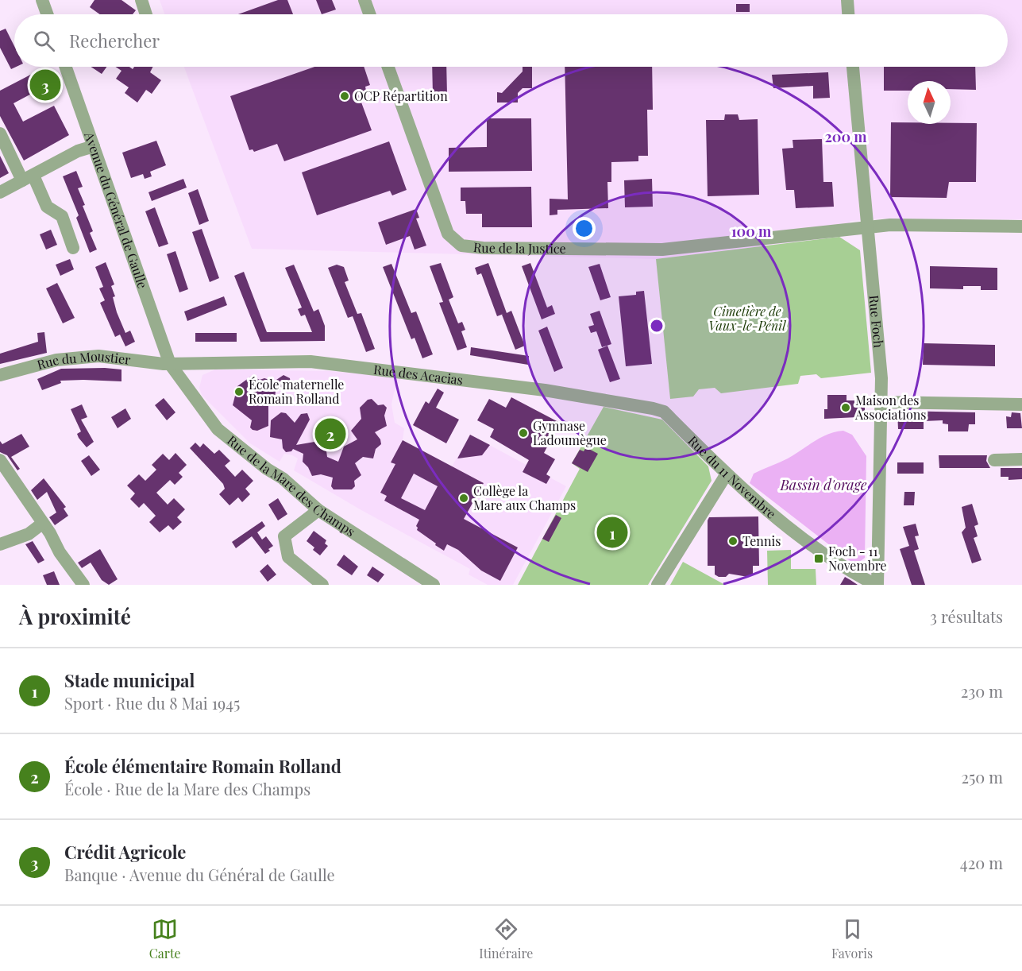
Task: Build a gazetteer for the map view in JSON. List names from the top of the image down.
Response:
{
  "streets": {
    "street": [
      "Avenue du Général de Gaulle",
      "Rue de la Justice",
      "Rue Foch",
      "Rue du Moustier",
      "Rue des Acacias",
      "Rue du 11 Novembre",
      "Rue de la Mare des Champs"
    ]
  },
  "crossings": [
    ["Avenue du Général de Gaulle", "Rue du Moustier"],
    ["Avenue du Général de Gaulle", "Rue des Acacias"],
    ["Avenue du Général de Gaulle", "Rue de la Mare des Champs"],
    ["Rue de la Justice", "Rue Foch"],
    ["Rue Foch", "Rue du 11 Novembre"],
    ["Rue du Moustier", "Rue des Acacias"],
    ["Rue du Moustier", "Rue de la Mare des Champs"],
    ["Rue des Acacias", "Rue du 11 Novembre"],
    ["Rue des Acacias", "Rue de la Mare des Champs"]
  ],
  "water": ["Bassin d'orage"],
  "parks": ["Cimetière de Vaux-le-Pénil"],
  "places": {
    "other": [
      "OCP Répartition",
      "École maternelle Romain Rolland",
      "Maison des Associations",
      "Gymnase Ladoumègue",
      "Collège la Mare aux Champs",
      "Tennis"
    ],
    "transit": ["Foch - 11 Novembre"]
  },
  "north": "top",
  "page": {
    "search": "Rechercher",
    "pins": ["3", "2", "1"],
    "heading": ["À proximité", "3 résultats"],
    "list": [
      {
        "mark": "1",
        "name": "Stade municipal",
        "note": "Sport · Rue du 8 Mai 1945",
        "value": "230 m"
      },
      {
        "mark": "2",
        "name": "École élémentaire Romain Rolland",
        "note": "École · Rue de la Mare des Champs",
        "value": "250 m"
      },
      {
        "mark": "3",
        "name": "Crédit Agricole",
        "note": "Banque · Avenue du Général de Gaulle",
        "value": "420 m"
      }
    ],
    "nav": ["Carte", "Itinéraire", "Favoris"]
  },
  "rings": ["200 m", "100 m"]
}
